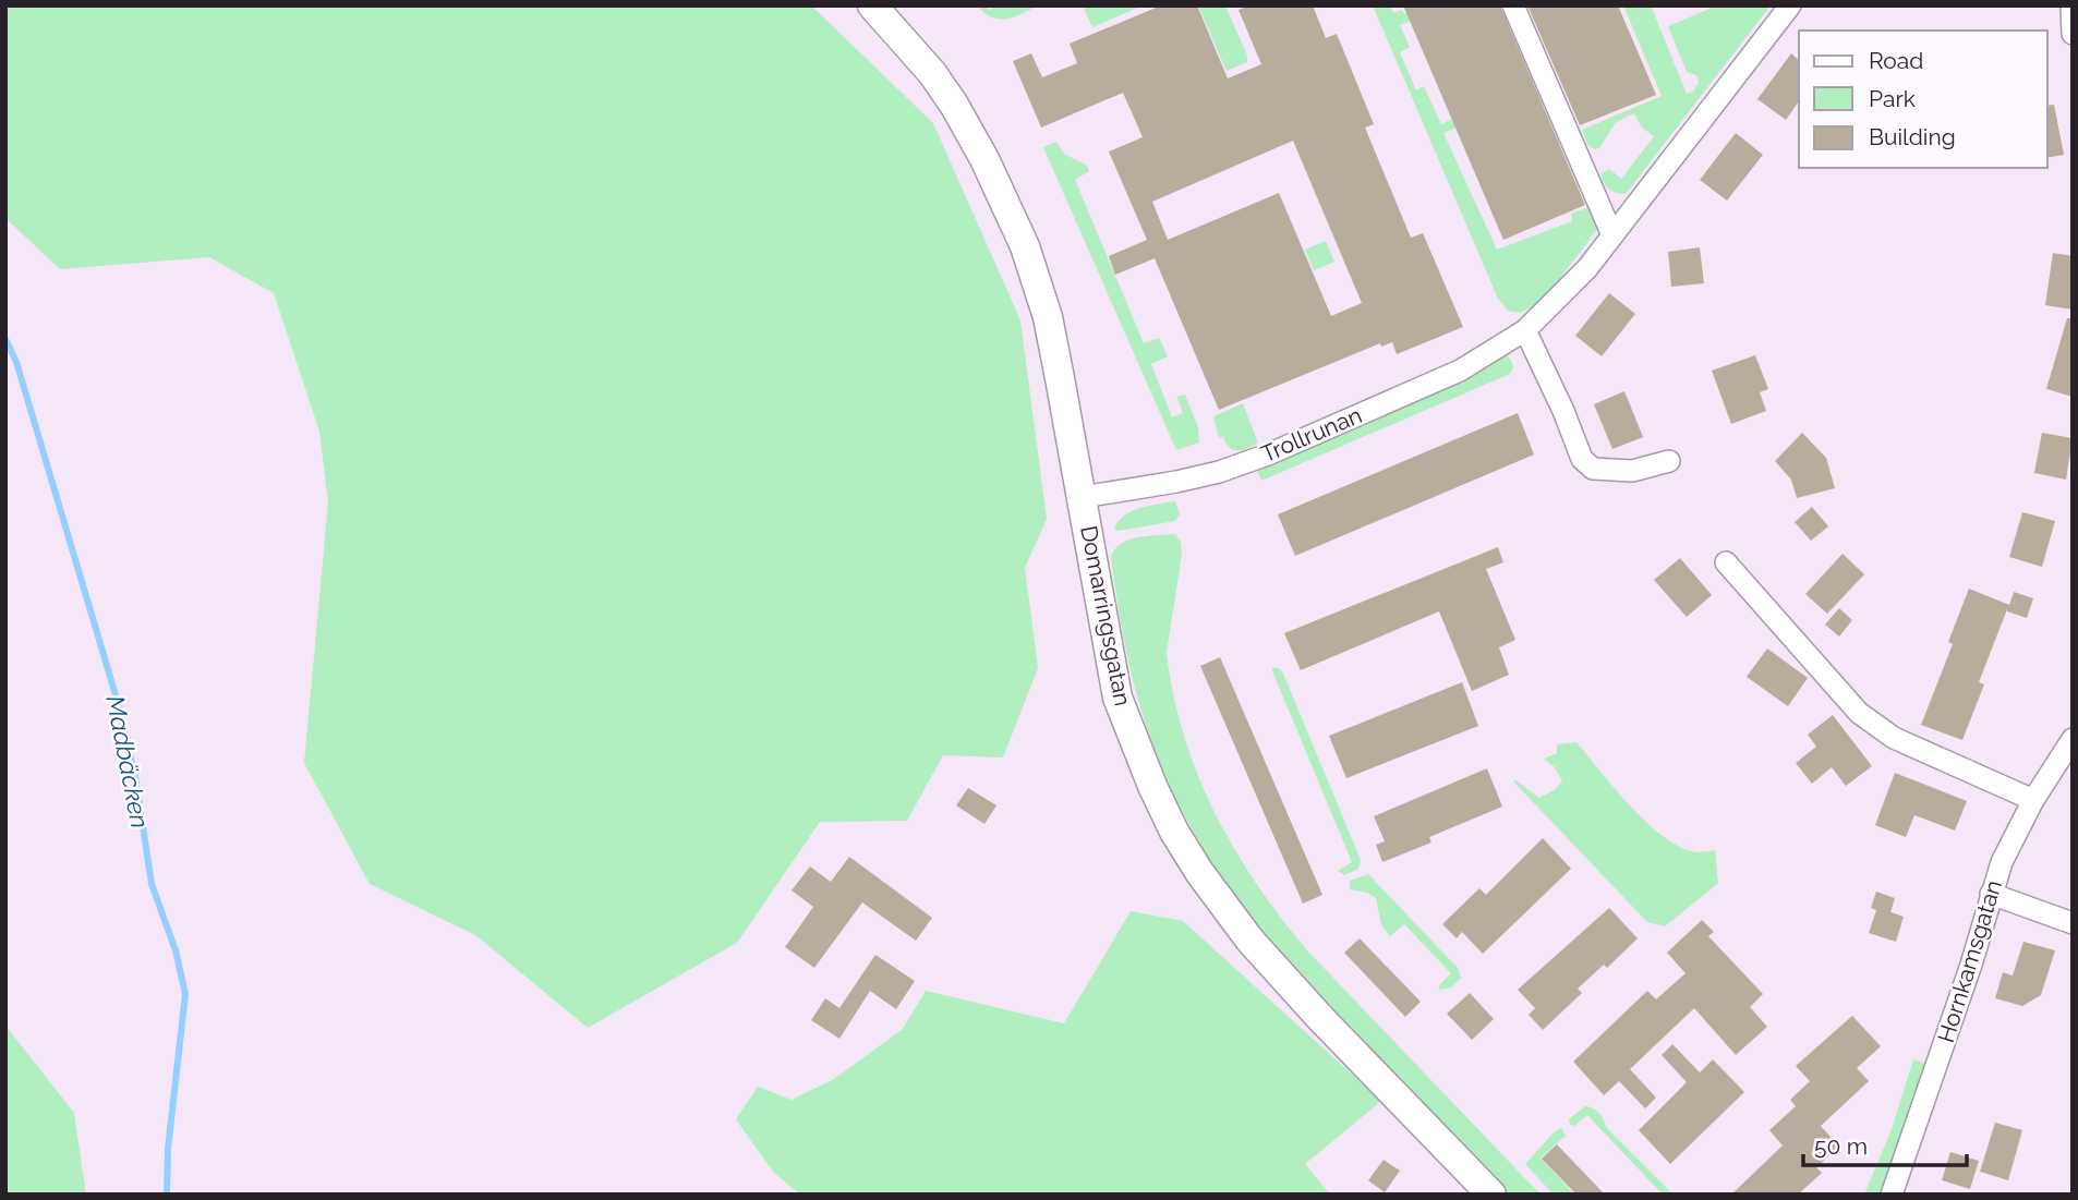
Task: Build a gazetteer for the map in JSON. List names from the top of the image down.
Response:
{
  "streets": {
    "street": ["Trollrunan", "Domarringsgatan", "Hornkamsgatan"]
  },
  "crossings": [
    ["Trollrunan", "Domarringsgatan"]
  ],
  "water": ["Madbäcken"],
  "legend": ["Road", "Park", "Building"],
  "scale_bar": "50 m"
}
